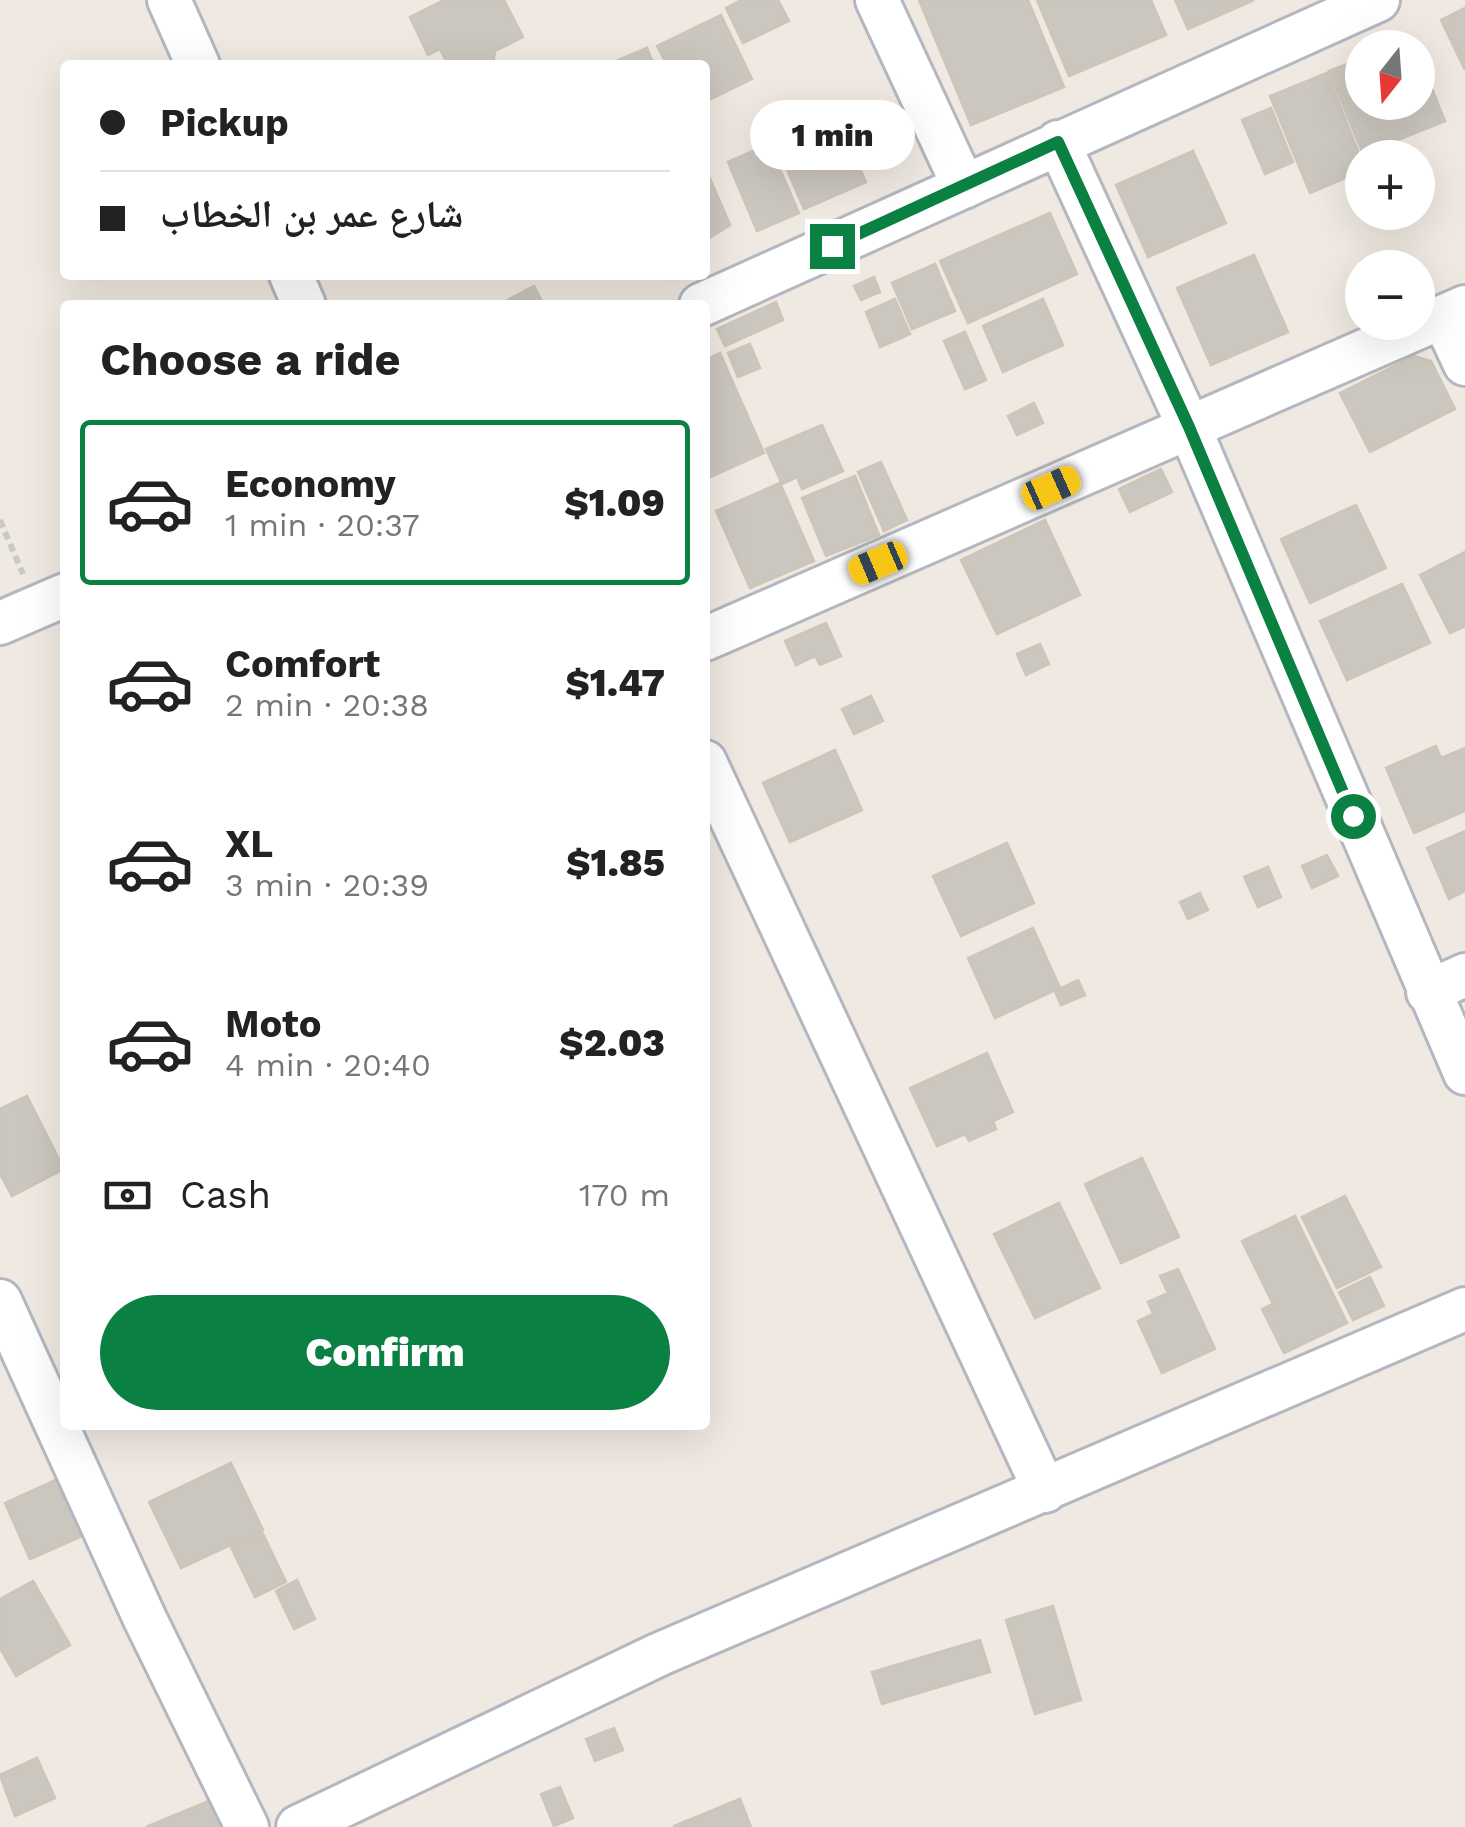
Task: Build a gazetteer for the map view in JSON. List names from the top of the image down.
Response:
{
  "north": "bottom",
  "page": {
    "map_buttons": ["+", "−"],
    "banner": ["Pickup", "شارع عمر بن الخطاب"],
    "bubble": "1 min",
    "heading": "Choose a ride",
    "list": [
      {
        "name": "Economy",
        "note": "1 min · 20:37",
        "value": "$1.09"
      },
      {
        "name": "Comfort",
        "note": "2 min · 20:38",
        "value": "$1.47"
      },
      {
        "name": "XL",
        "note": "3 min · 20:39",
        "value": "$1.85"
      },
      {
        "name": "Moto",
        "note": "4 min · 20:40",
        "value": "$2.03"
      }
    ],
    "pay": ["Cash", "170 m"],
    "buttons": "Confirm"
  }
}
